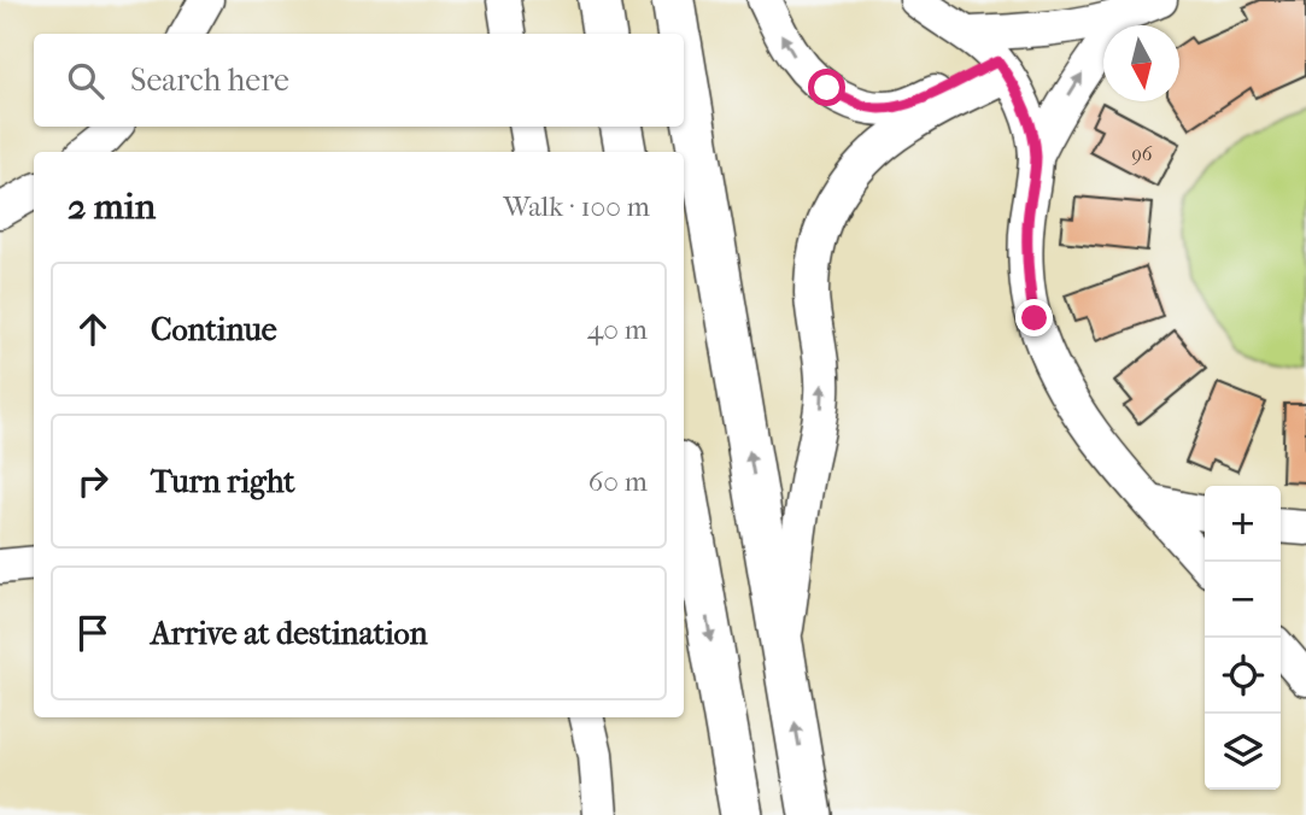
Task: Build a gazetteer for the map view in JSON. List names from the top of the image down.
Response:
{
  "house_numbers": ["96"],
  "north": "bottom",
  "page": {
    "search": "Search here",
    "heading": ["2 min", "Walk · 100 m"],
    "list": [
      ["Continue", "40 m"],
      ["Turn right", "60 m"],
      "Arrive at destination"
    ],
    "map_buttons": ["+", "−"]
  }
}
